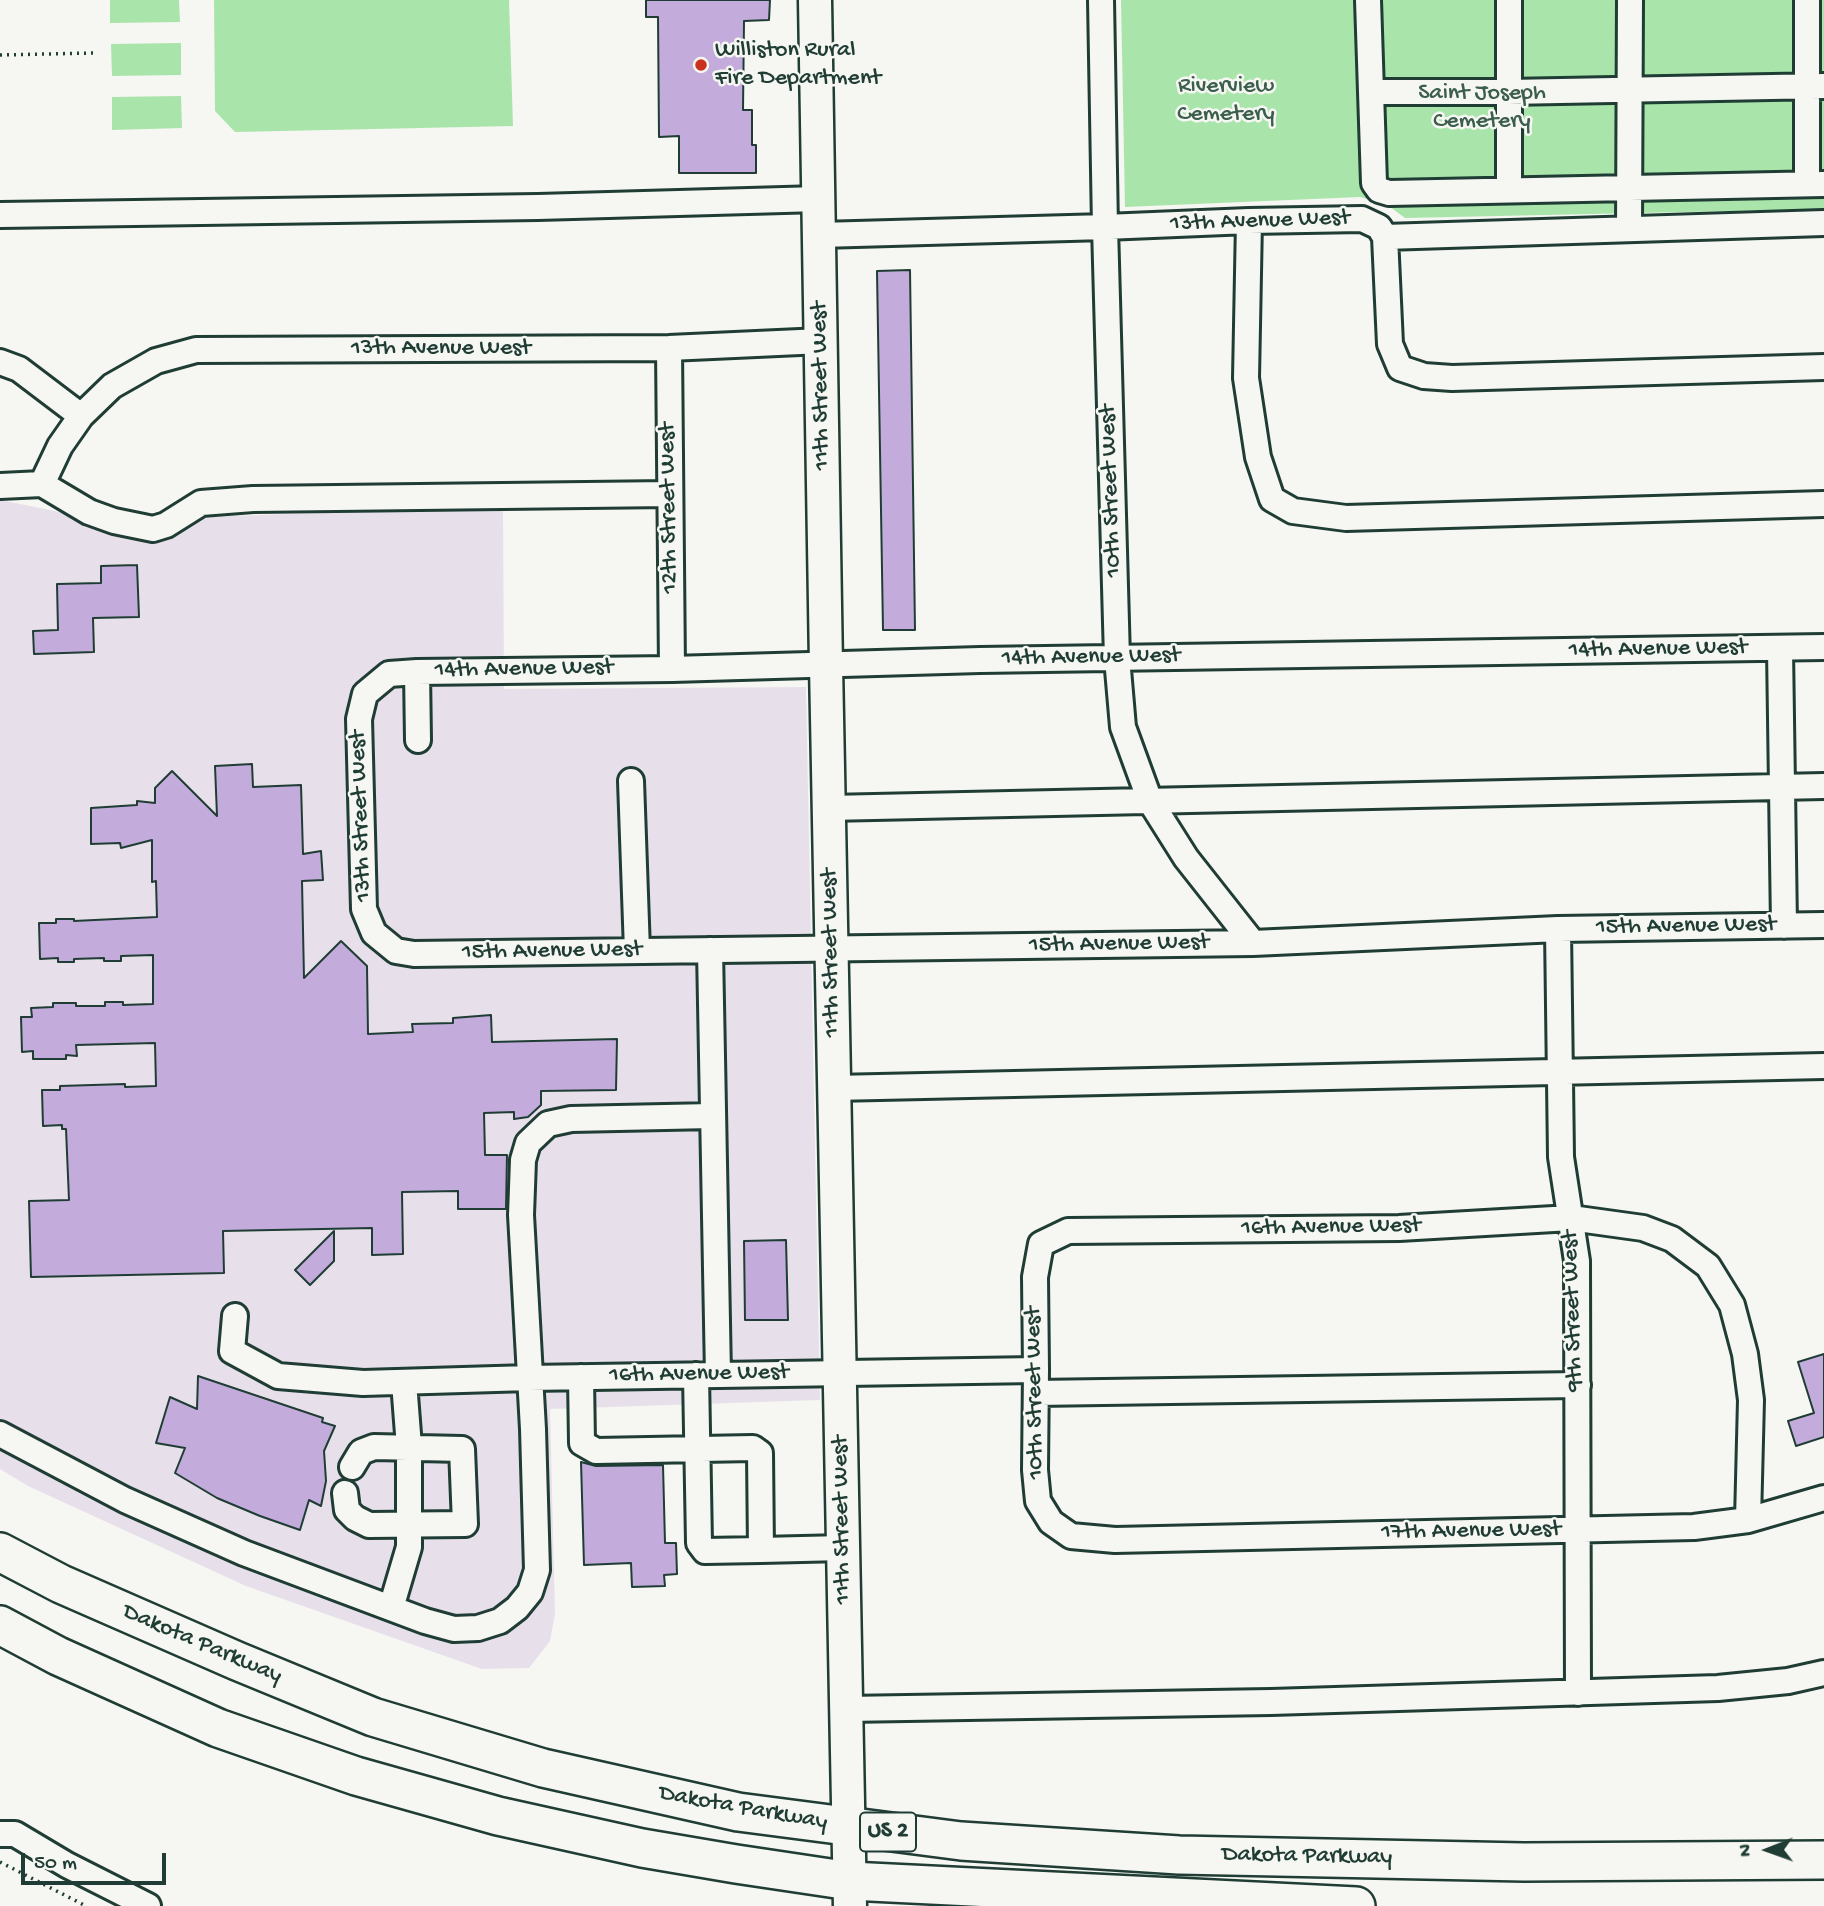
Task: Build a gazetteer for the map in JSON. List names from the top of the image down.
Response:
{
  "streets": {
    "highway": ["Dakota Parkway", "US 2"],
    "main road": ["11th Street West"],
    "street": [
      "13th Avenue West",
      "10th Street West",
      "12th Street West",
      "14th Avenue West",
      "13th Street West",
      "15th Avenue West",
      "16th Avenue West",
      "9th Street West",
      "17th Avenue West"
    ]
  },
  "crossings": [
    ["13th Avenue West", "11th Street West"],
    ["13th Avenue West", "10th Street West"],
    ["13th Avenue West", "12th Street West"],
    ["11th Street West", "14th Avenue West"],
    ["11th Street West", "15th Avenue West"],
    ["11th Street West", "16th Avenue West"],
    ["11th Street West", "Dakota Parkway"],
    ["10th Street West", "14th Avenue West"],
    ["10th Street West", "15th Avenue West"],
    ["10th Street West", "16th Avenue West"],
    ["10th Street West", "17th Avenue West"],
    ["12th Street West", "14th Avenue West"],
    ["14th Avenue West", "13th Street West"],
    ["13th Street West", "15th Avenue West"],
    ["15th Avenue West", "9th Street West"],
    ["16th Avenue West", "9th Street West"],
    ["16th Avenue West", "17th Avenue West"],
    ["9th Street West", "17th Avenue West"]
  ],
  "parks": ["Riverview Cemetery", "Saint Joseph Cemetery"],
  "places": ["Williston Rural Fire Department"],
  "scale_bar": "50 m",
  "north": "left"
}
